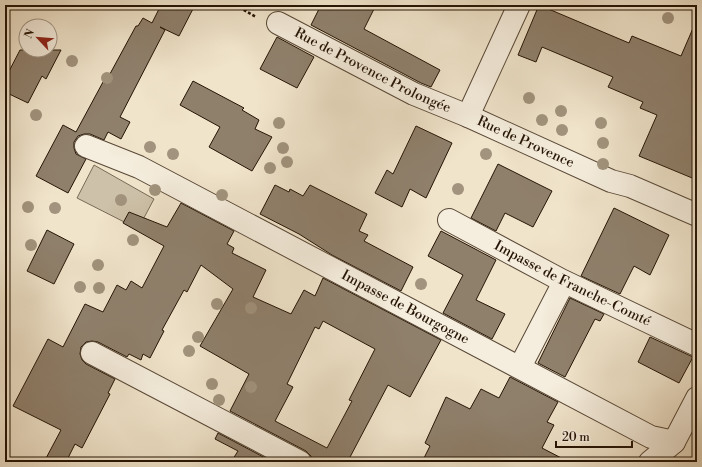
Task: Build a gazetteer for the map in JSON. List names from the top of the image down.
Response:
{
  "streets": {
    "street": [
      "Rue de Provence Prolongée",
      "Rue de Provence",
      "Impasse de Franche-Comté",
      "Impasse de Bourgogne"
    ]
  },
  "crossings": [
    ["Rue de Provence Prolongée", "Rue de Provence"]
  ],
  "scale_bar": "20 m",
  "north": "top left"
}
